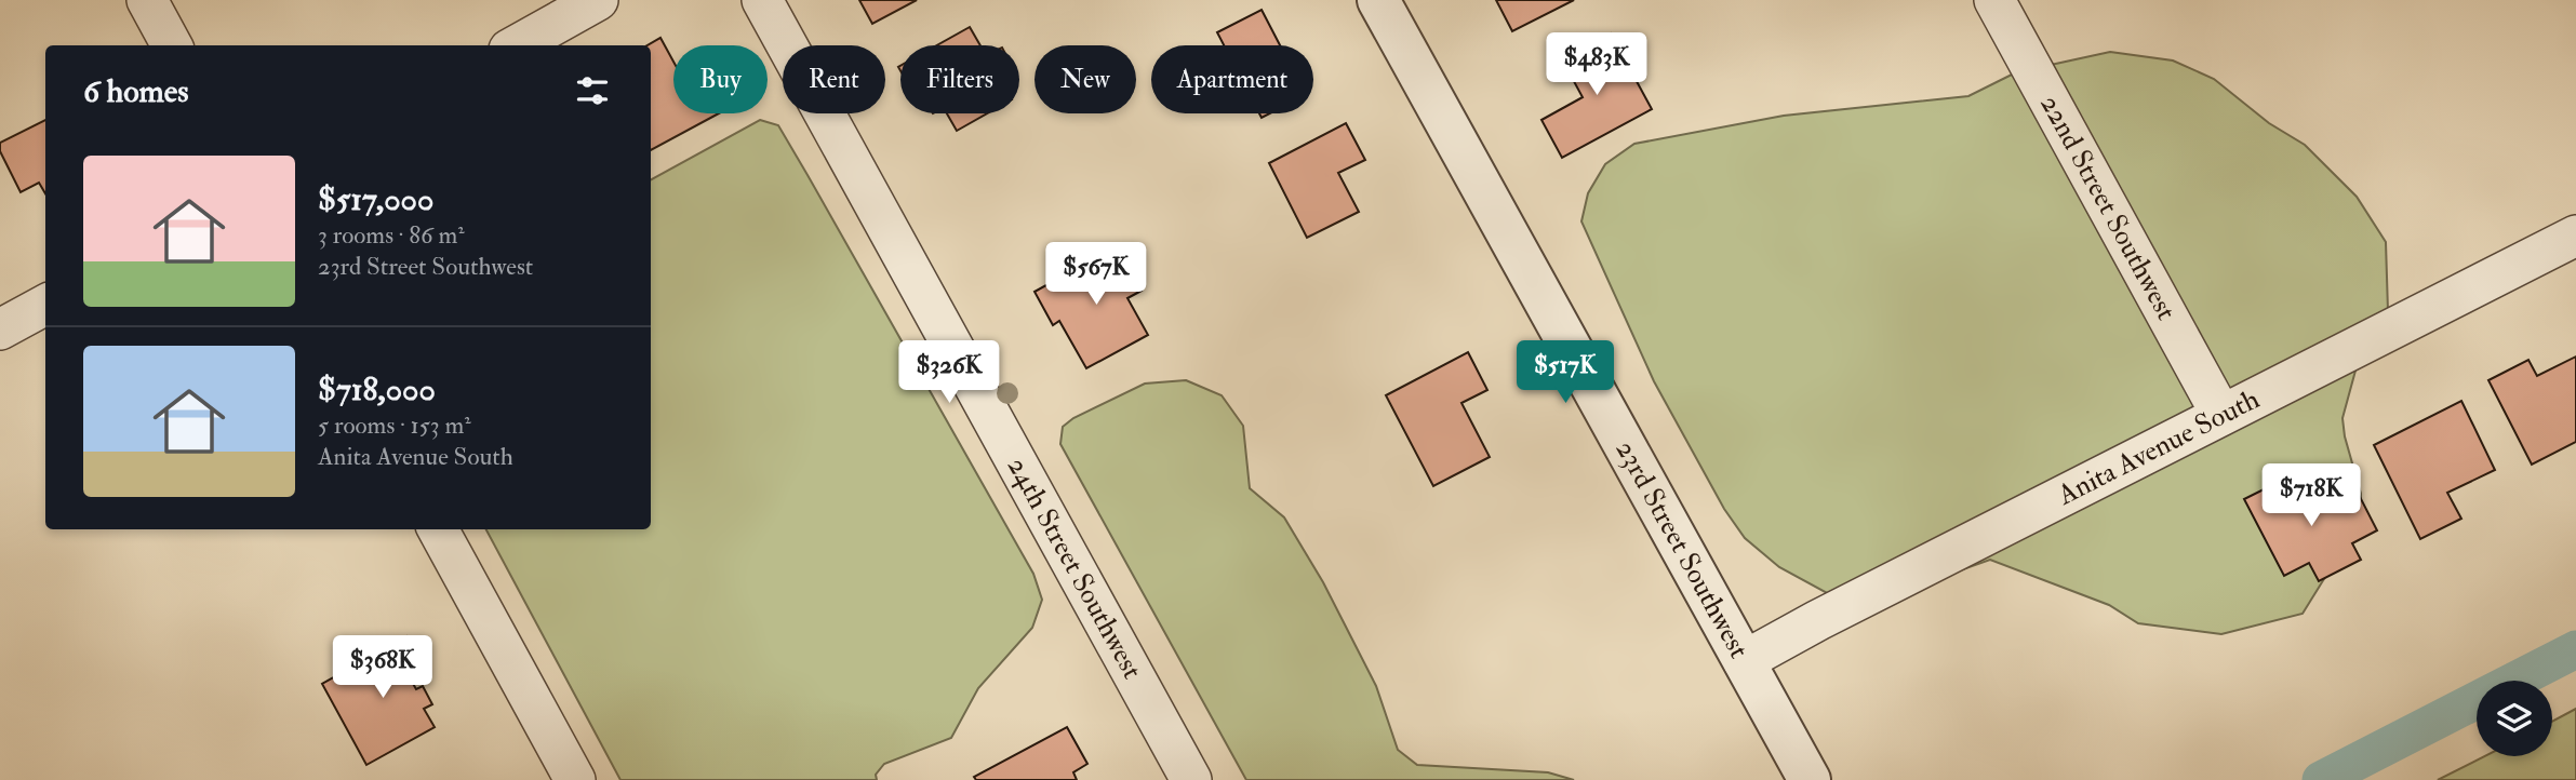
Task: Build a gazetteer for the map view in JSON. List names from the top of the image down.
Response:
{
  "streets": {
    "street": [
      "22nd Street Southwest",
      "Anita Avenue South",
      "23rd Street Southwest",
      "24th Street Southwest"
    ]
  },
  "crossings": [
    ["22nd Street Southwest", "Anita Avenue South"],
    ["Anita Avenue South", "23rd Street Southwest"]
  ],
  "page": {
    "price": [
      "$483K",
      "$567K",
      "$326K",
      "$517K",
      "$718K",
      "$368K"
    ],
    "chip": [
      "Buy",
      "Rent",
      "Filters",
      "New",
      "Apartment"
    ],
    "heading": "6 homes",
    "list": [
      {
        "name": "$517,000",
        "note": "3 rooms · 86 m² · 23rd Street Southwest"
      },
      {
        "name": "$718,000",
        "note": "5 rooms · 153 m² · Anita Avenue South"
      }
    ]
  }
}
